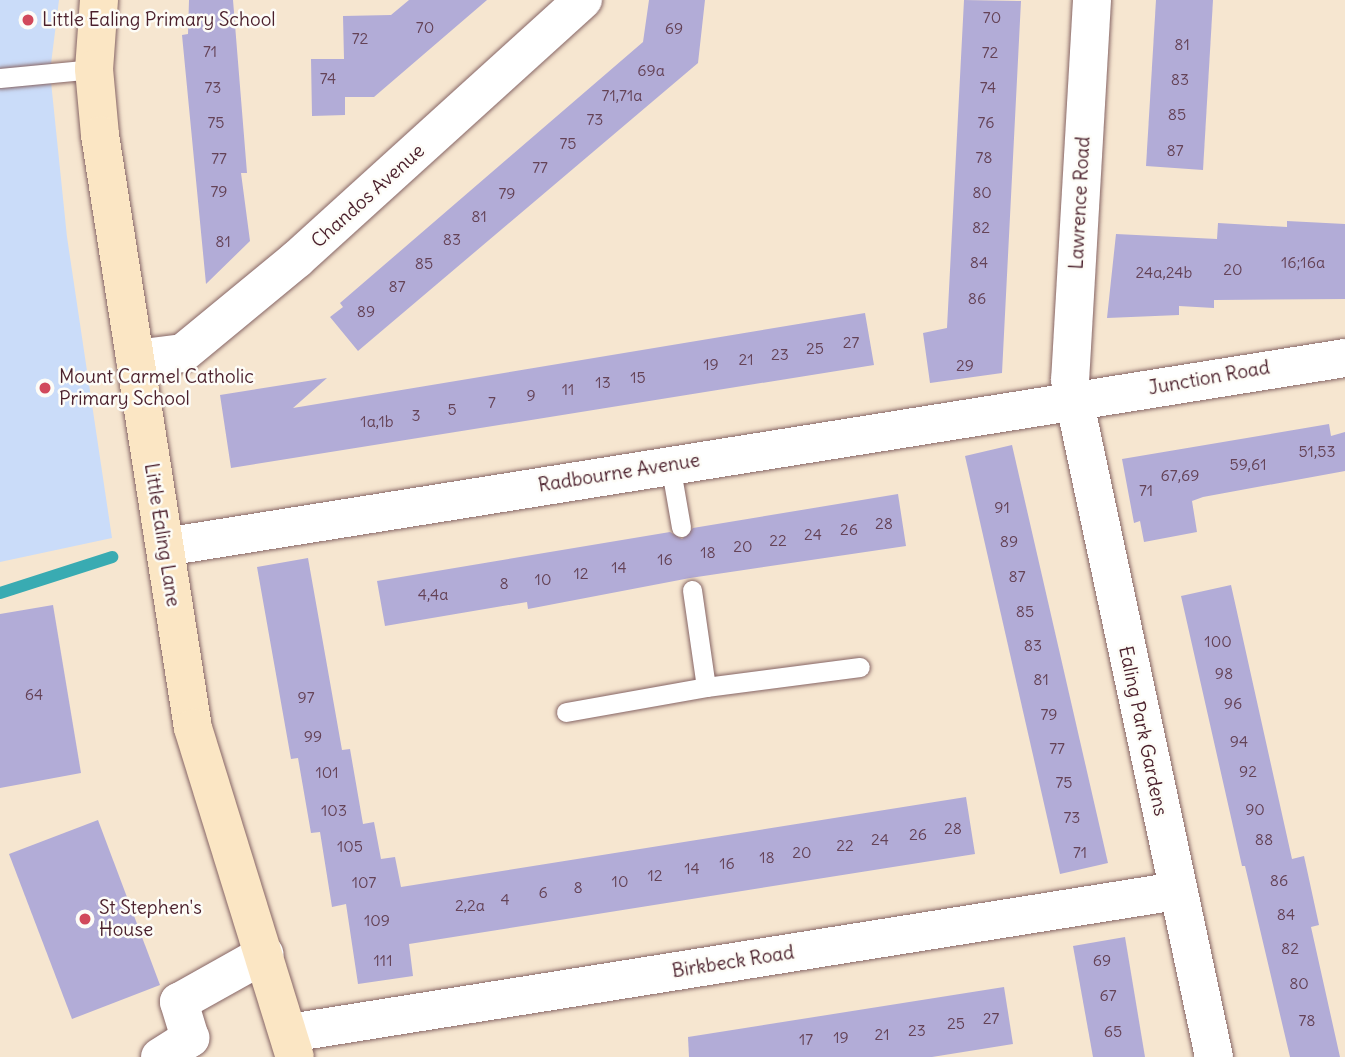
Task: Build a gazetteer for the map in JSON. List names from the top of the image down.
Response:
{
  "streets": {
    "main road": ["Little Ealing Lane"],
    "street": [
      "Chandos Avenue",
      "Lawrence Road",
      "Junction Road",
      "Radbourne Avenue",
      "Ealing Park Gardens",
      "Birkbeck Road"
    ]
  },
  "crossings": [
    ["Chandos Avenue", "Little Ealing Lane"],
    ["Lawrence Road", "Junction Road"],
    ["Lawrence Road", "Radbourne Avenue"],
    ["Lawrence Road", "Ealing Park Gardens"],
    ["Junction Road", "Radbourne Avenue"],
    ["Junction Road", "Ealing Park Gardens"],
    ["Radbourne Avenue", "Little Ealing Lane"],
    ["Radbourne Avenue", "Ealing Park Gardens"],
    ["Little Ealing Lane", "Birkbeck Road"],
    ["Ealing Park Gardens", "Birkbeck Road"]
  ],
  "places": ["Little Ealing Primary School", "Mount Carmel Catholic Primary School", "St Stephen's House"],
  "house_numbers": [
    "70",
    "70",
    "69",
    "72",
    "81",
    "71",
    "72",
    "69a",
    "74",
    "83",
    "73",
    "74",
    "71,71a",
    "85",
    "73",
    "75",
    "76",
    "75",
    "87",
    "78",
    "77",
    "77",
    "79",
    "80",
    "79",
    "81",
    "82",
    "83",
    "81",
    "84",
    "16;16a",
    "85",
    "20",
    "24a,24b",
    "87",
    "86",
    "89",
    "27",
    "25",
    "23",
    "21",
    "19",
    "29",
    "15",
    "13",
    "11",
    "9",
    "7",
    "5",
    "3",
    "1a,1b",
    "51,53",
    "59,61",
    "67,69",
    "71",
    "91",
    "28",
    "26",
    "24",
    "22",
    "89",
    "20",
    "18",
    "16",
    "14",
    "12",
    "87",
    "10",
    "8",
    "4,4a",
    "85",
    "100",
    "83",
    "98",
    "81",
    "64",
    "97",
    "96",
    "79",
    "99",
    "94",
    "77",
    "92",
    "101",
    "75",
    "90",
    "103",
    "73",
    "28",
    "26",
    "24",
    "88",
    "22",
    "105",
    "20",
    "71",
    "18",
    "16",
    "14",
    "12",
    "86",
    "10",
    "107",
    "8",
    "6",
    "4",
    "2,2a",
    "84",
    "109",
    "82",
    "111",
    "69",
    "80",
    "67",
    "27",
    "78",
    "25",
    "23",
    "65",
    "21",
    "19",
    "17"
  ]
}
